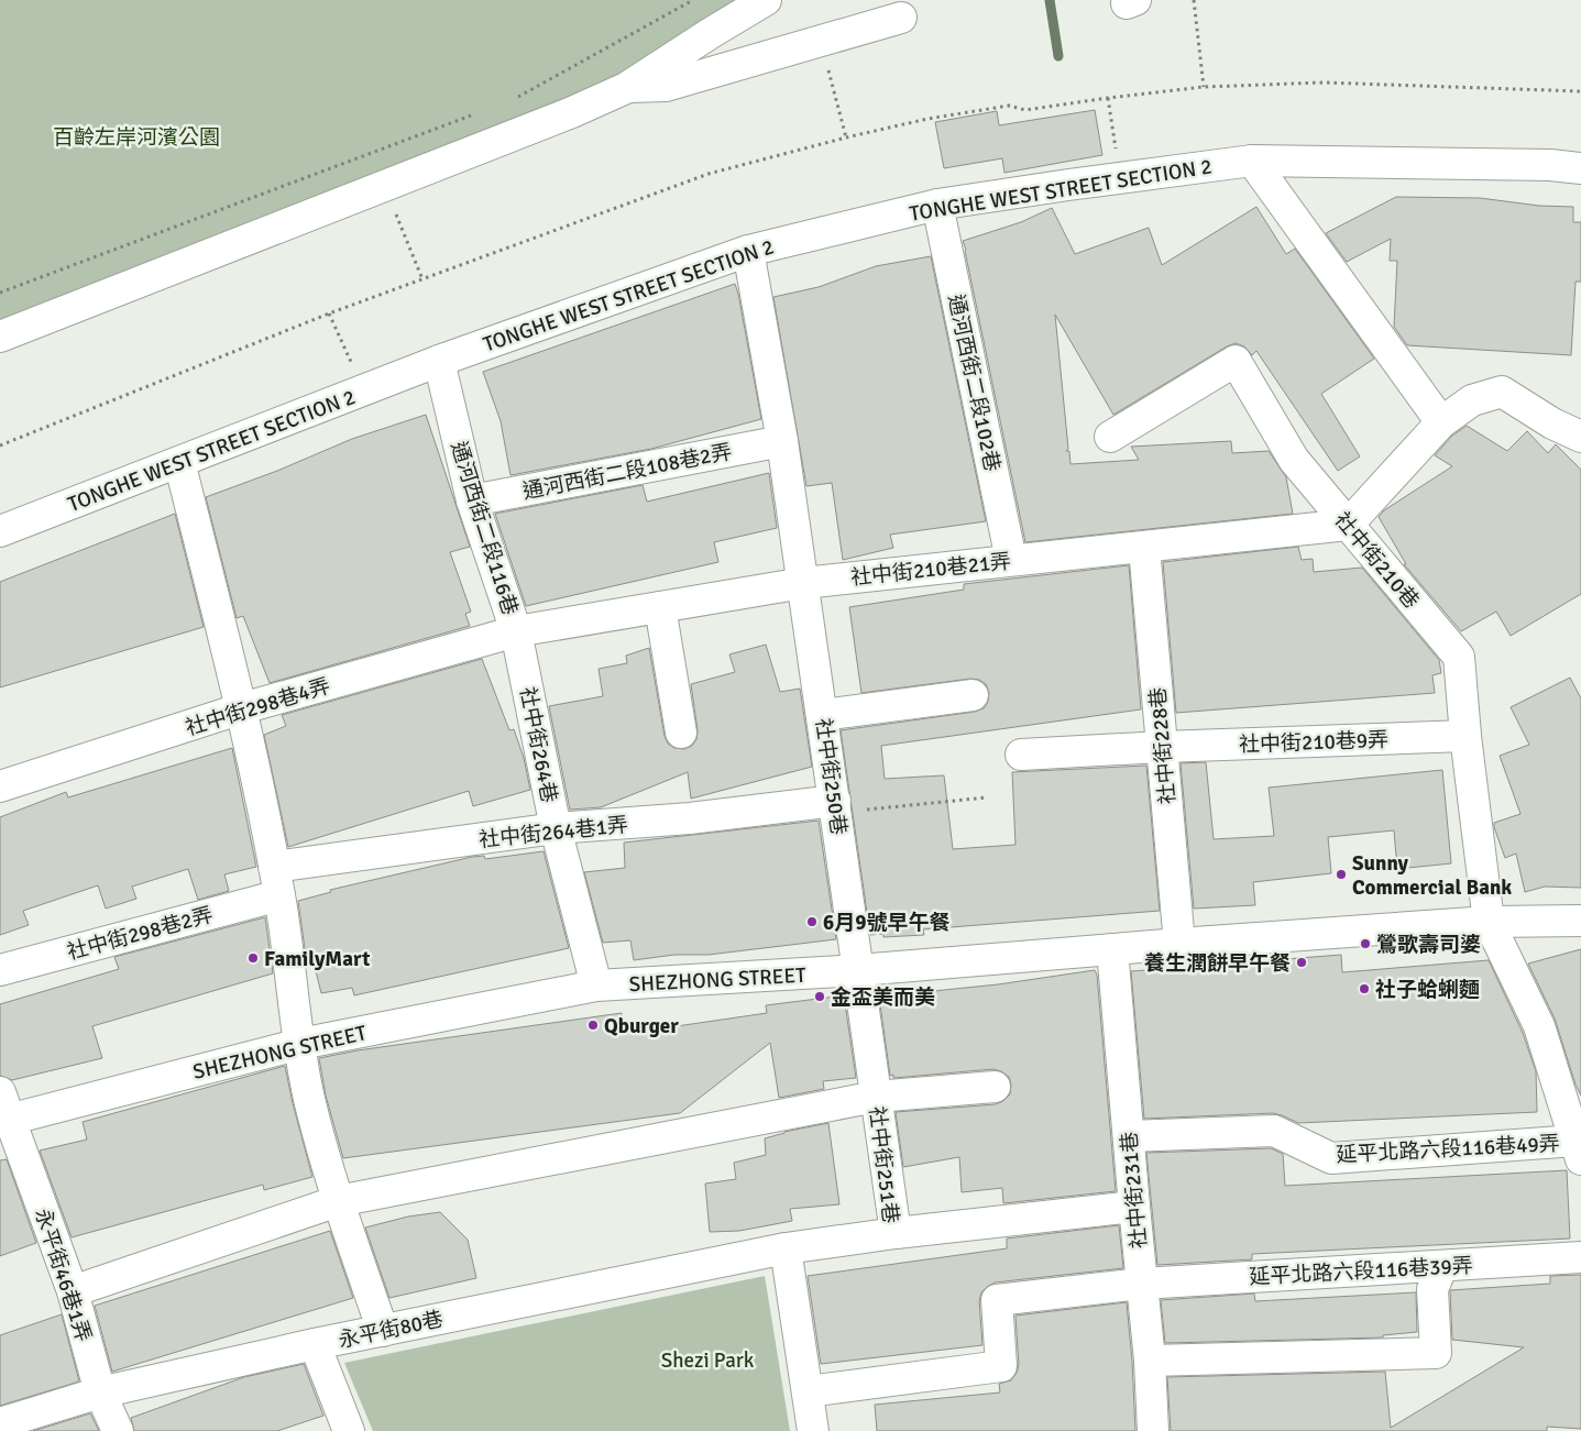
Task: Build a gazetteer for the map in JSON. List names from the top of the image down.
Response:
{
  "streets": {
    "street": [
      "TONGHE WEST STREET SECTION 2",
      "通河西街二段102巷",
      "通河西街二段108巷2弄",
      "通河西街二段116巷",
      "社中街210巷",
      "社中街210巷21弄",
      "社中街298巷4弄",
      "社中街210巷9弄",
      "社中街264巷",
      "社中街228巷",
      "社中街250巷",
      "社中街264巷1弄",
      "社中街298巷2弄",
      "SHEZHONG STREET",
      "延平北路六段116巷49弄",
      "社中街251巷",
      "社中街231巷",
      "延平北路六段116巷39弄",
      "永平街46巷1弄",
      "永平街80巷"
    ]
  },
  "crossings": [
    ["TONGHE WEST STREET SECTION 2", "通河西街二段102巷"],
    ["TONGHE WEST STREET SECTION 2", "通河西街二段116巷"],
    ["TONGHE WEST STREET SECTION 2", "社中街250巷"],
    ["通河西街二段102巷", "社中街210巷21弄"],
    ["通河西街二段108巷2弄", "通河西街二段116巷"],
    ["通河西街二段108巷2弄", "社中街250巷"],
    ["通河西街二段116巷", "社中街210巷21弄"],
    ["通河西街二段116巷", "社中街298巷4弄"],
    ["通河西街二段116巷", "社中街264巷"],
    ["社中街210巷", "社中街210巷21弄"],
    ["社中街210巷", "社中街210巷9弄"],
    ["社中街210巷", "SHEZHONG STREET"],
    ["社中街210巷", "延平北路六段116巷49弄"],
    ["社中街210巷21弄", "社中街298巷4弄"],
    ["社中街210巷21弄", "社中街264巷"],
    ["社中街210巷21弄", "社中街228巷"],
    ["社中街210巷21弄", "社中街250巷"],
    ["社中街298巷4弄", "社中街264巷"],
    ["社中街210巷9弄", "社中街228巷"],
    ["社中街264巷", "社中街264巷1弄"],
    ["社中街264巷", "SHEZHONG STREET"],
    ["社中街228巷", "SHEZHONG STREET"],
    ["社中街250巷", "社中街264巷1弄"],
    ["社中街250巷", "SHEZHONG STREET"],
    ["社中街250巷", "社中街251巷"],
    ["社中街264巷1弄", "社中街298巷2弄"],
    ["SHEZHONG STREET", "社中街251巷"],
    ["SHEZHONG STREET", "社中街231巷"],
    ["SHEZHONG STREET", "永平街46巷1弄"],
    ["延平北路六段116巷49弄", "社中街231巷"],
    ["社中街251巷", "永平街80巷"],
    ["社中街231巷", "延平北路六段116巷39弄"],
    ["永平街46巷1弄", "永平街80巷"]
  ],
  "parks": ["百齡左岸河濱公園", "Shezi Park"],
  "places": [
    "Sunny Commercial Bank",
    "6月9號早午餐",
    "鶯歌壽司婆",
    "FamilyMart",
    "養生潤餅早午餐",
    "社子蛤蜊麵",
    "金盃美而美",
    "Qburger"
  ]
}
